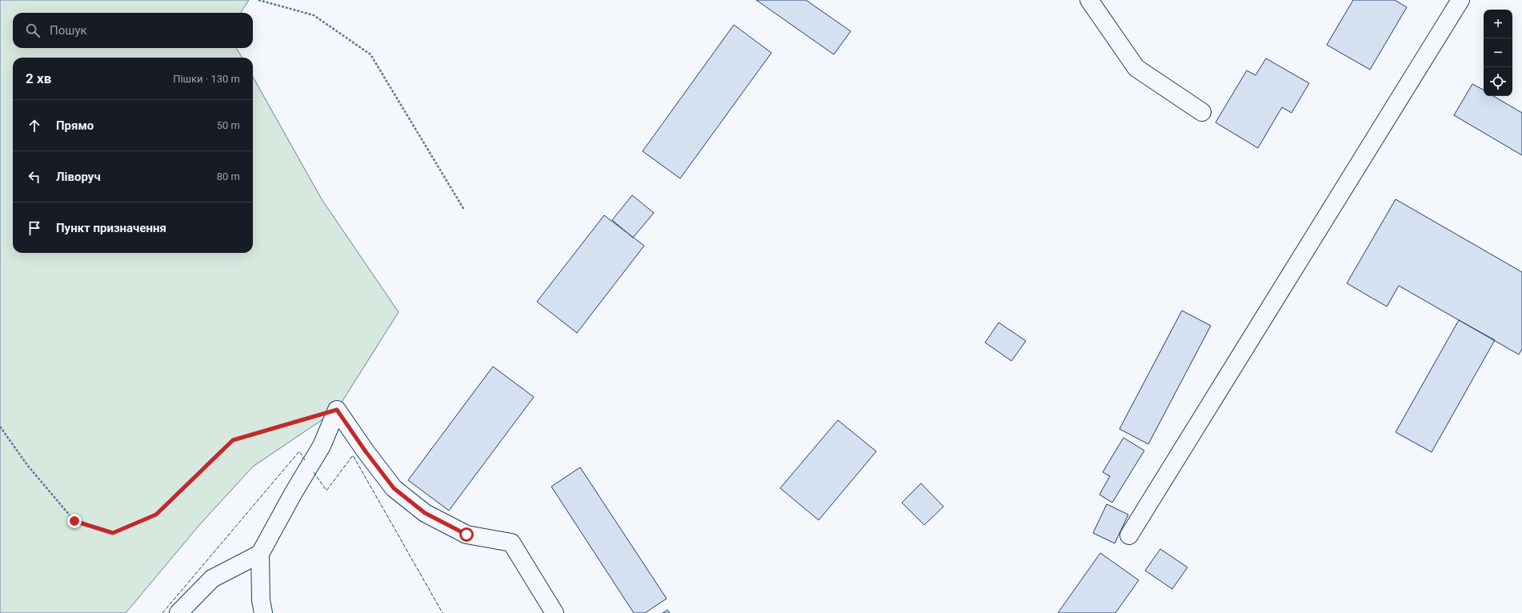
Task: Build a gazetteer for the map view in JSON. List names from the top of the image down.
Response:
{
  "page": {
    "map_buttons": ["+", "−"],
    "search": "Пошук",
    "heading": ["2 хв", "Пішки · 130 m"],
    "list": [
      ["Прямо", "50 m"],
      ["Ліворуч", "80 m"],
      "Пункт призначення"
    ]
  }
}
